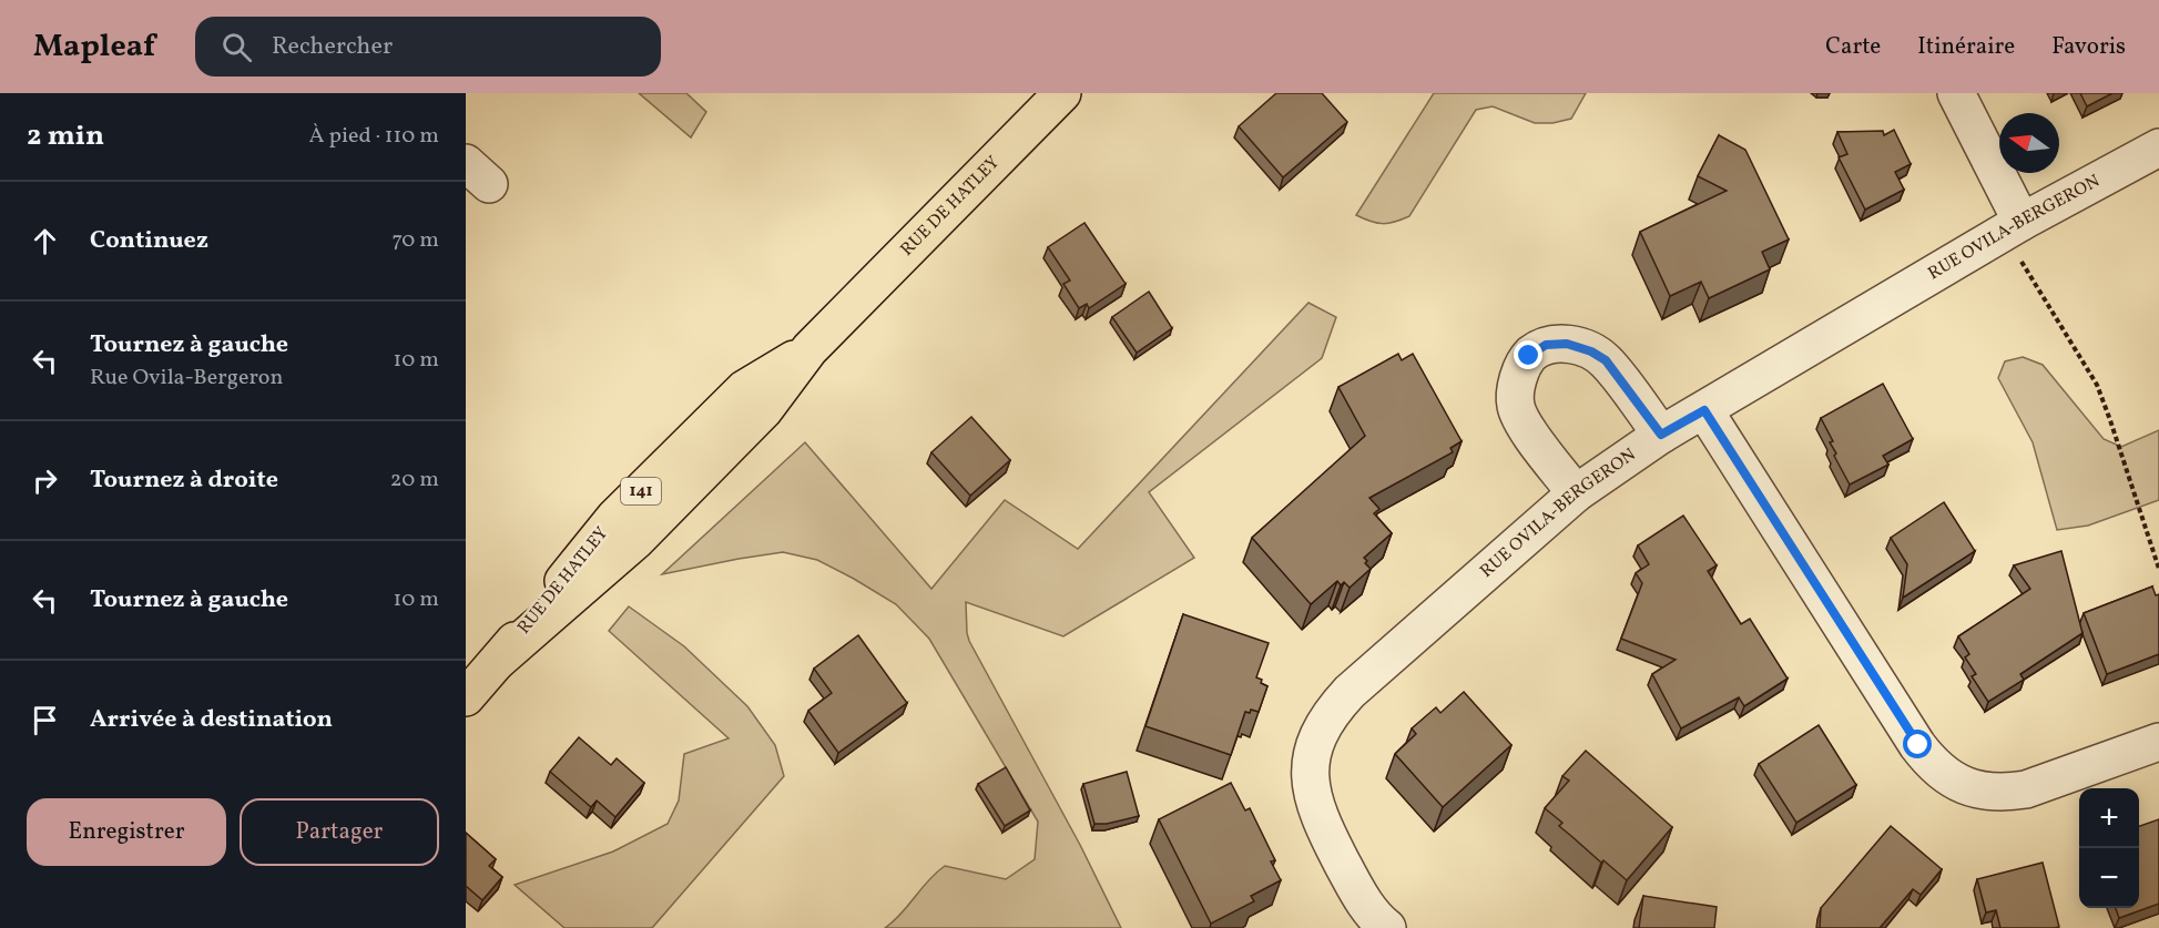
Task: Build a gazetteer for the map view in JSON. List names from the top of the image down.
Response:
{
  "streets": {
    "main road": ["RUE DE HATLEY", "141"],
    "street": ["RUE OVILA-BERGERON"]
  },
  "north": "left",
  "page": {
    "header": "Mapleaf",
    "search": "Rechercher",
    "nav": ["Carte", "Itinéraire", "Favoris"],
    "heading": ["2 min", "À pied · 110 m"],
    "list": [
      ["Continuez", "70 m"],
      ["Tournez à gauche", "Rue Ovila-Bergeron", "10 m"],
      ["Tournez à droite", "20 m"],
      ["Tournez à gauche", "10 m"],
      "Arrivée à destination"
    ],
    "buttons": ["Enregistrer", "Partager"],
    "map_buttons": ["+", "−"]
  }
}
